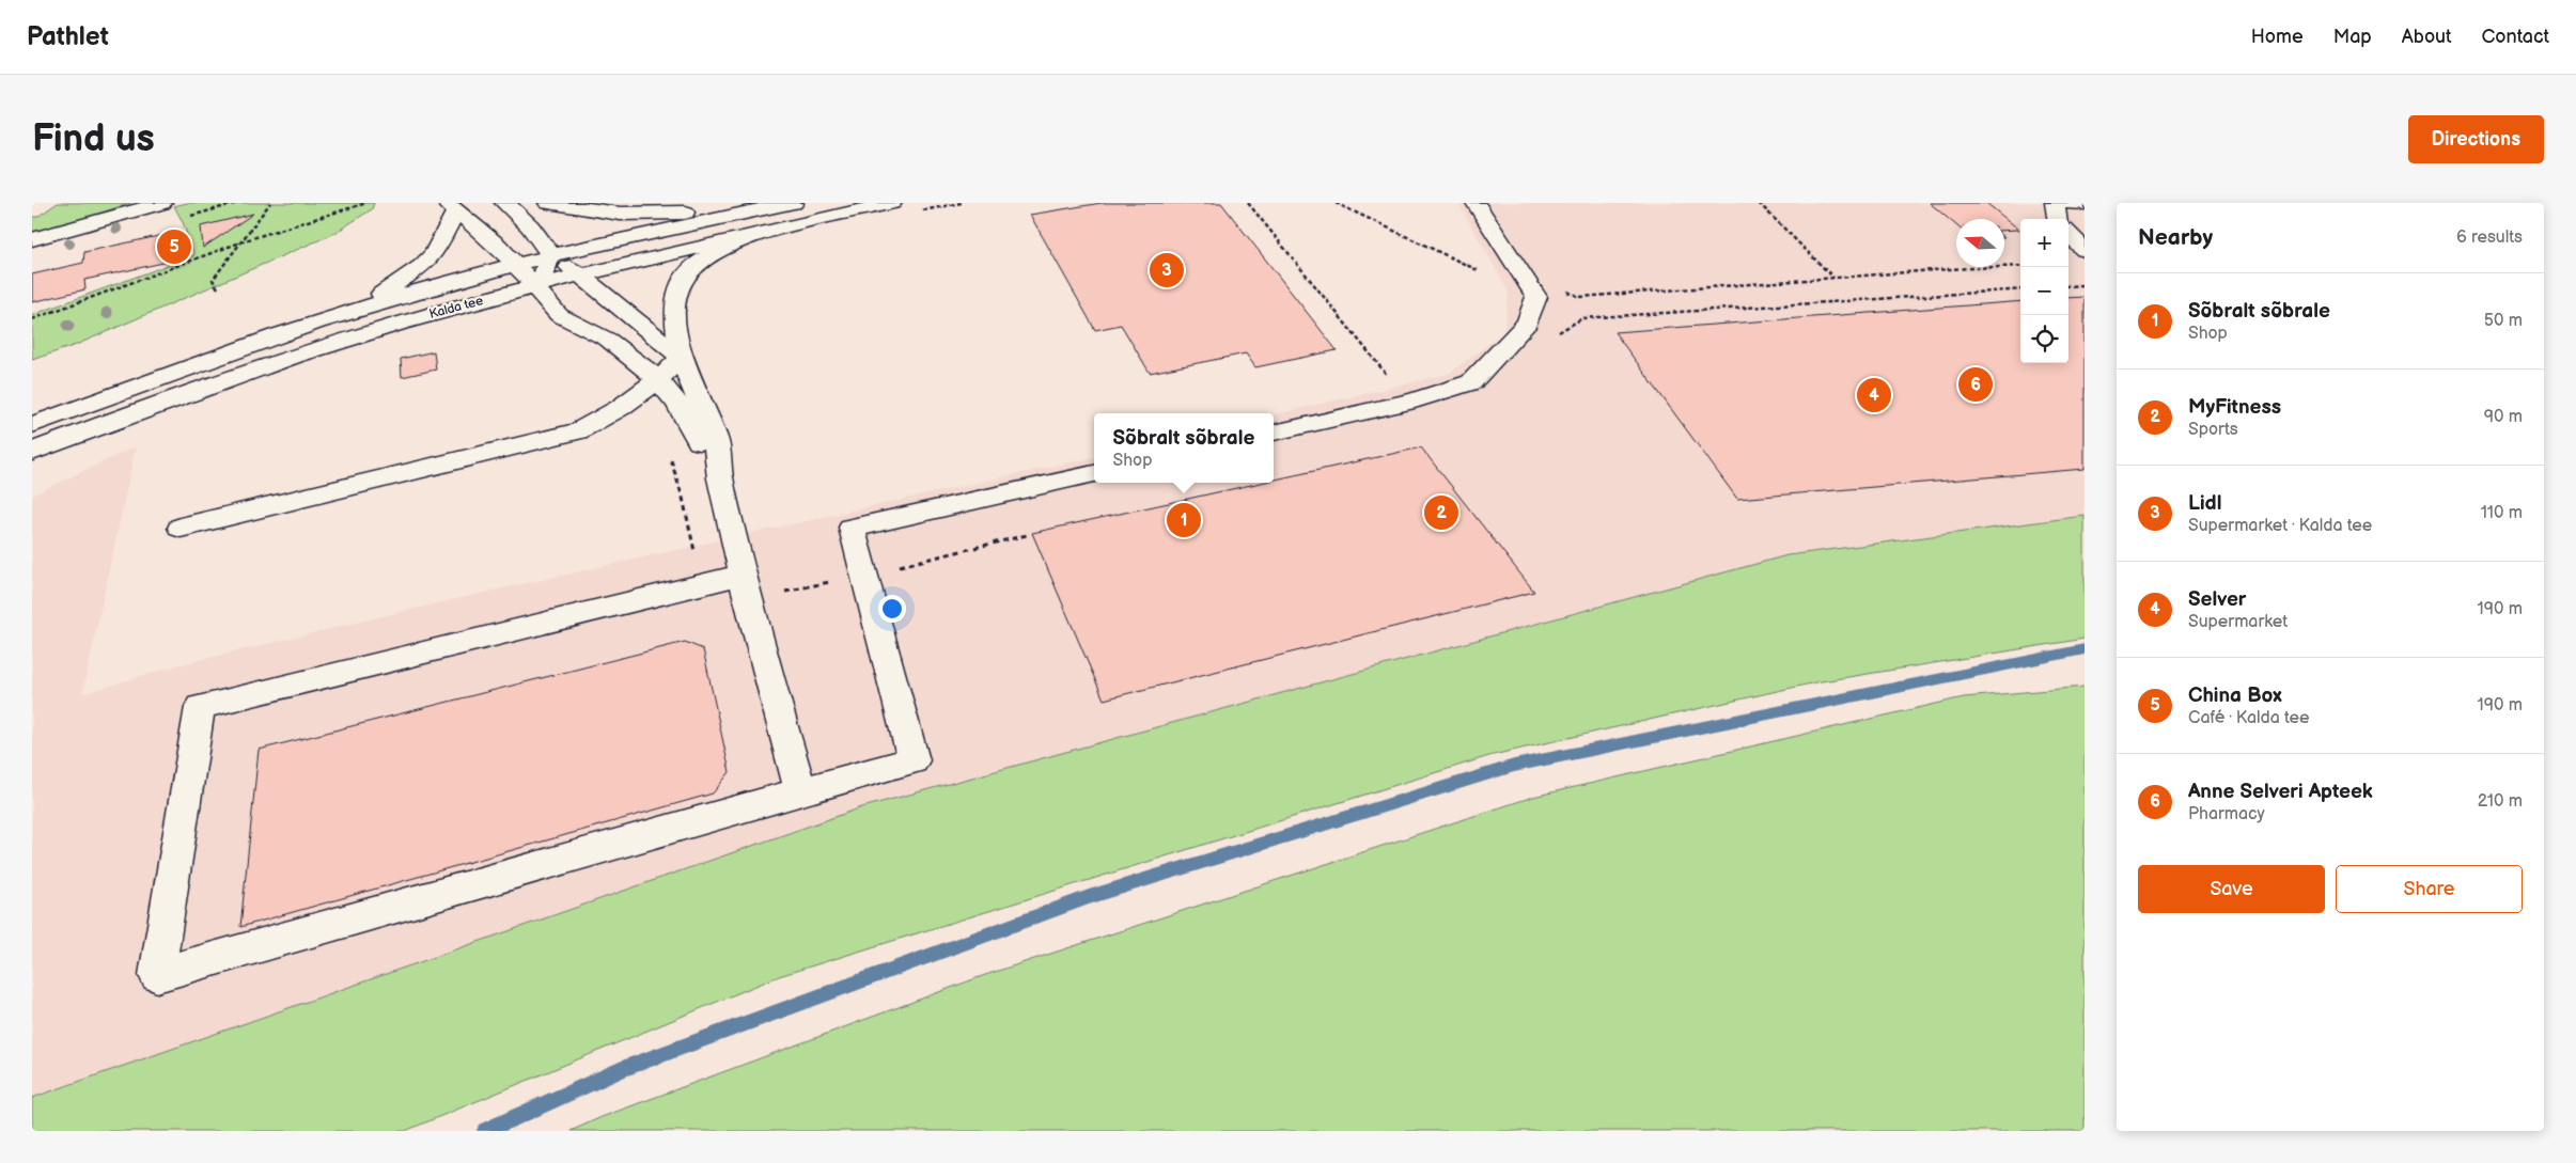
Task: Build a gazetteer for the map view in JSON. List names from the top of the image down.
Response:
{
  "streets": {
    "street": ["Kalda tee"]
  },
  "north": "left",
  "page": {
    "header": "Pathlet",
    "nav": [
      "Home",
      "Map",
      "About",
      "Contact"
    ],
    "buttons": [
      "Directions",
      ["Save", "Share"]
    ],
    "title": "Find us",
    "heading": ["Nearby", "6 results"],
    "map_buttons": ["+", "−"],
    "pins": [
      "5",
      "3",
      "6",
      "4",
      "2",
      "1"
    ],
    "list": [
      {
        "mark": "1",
        "name": "Sõbralt sõbrale",
        "note": "Shop",
        "value": "50 m"
      },
      {
        "mark": "2",
        "name": "MyFitness",
        "note": "Sports",
        "value": "90 m"
      },
      {
        "mark": "3",
        "name": "Lidl",
        "note": "Supermarket · Kalda tee",
        "value": "110 m"
      },
      {
        "mark": "4",
        "name": "Selver",
        "note": "Supermarket",
        "value": "190 m"
      },
      {
        "mark": "5",
        "name": "China Box",
        "note": "Café · Kalda tee",
        "value": "190 m"
      },
      {
        "mark": "6",
        "name": "Anne Selveri Apteek",
        "note": "Pharmacy",
        "value": "210 m"
      }
    ],
    "popup": ["Sõbralt sõbrale", "Shop"]
  }
}
